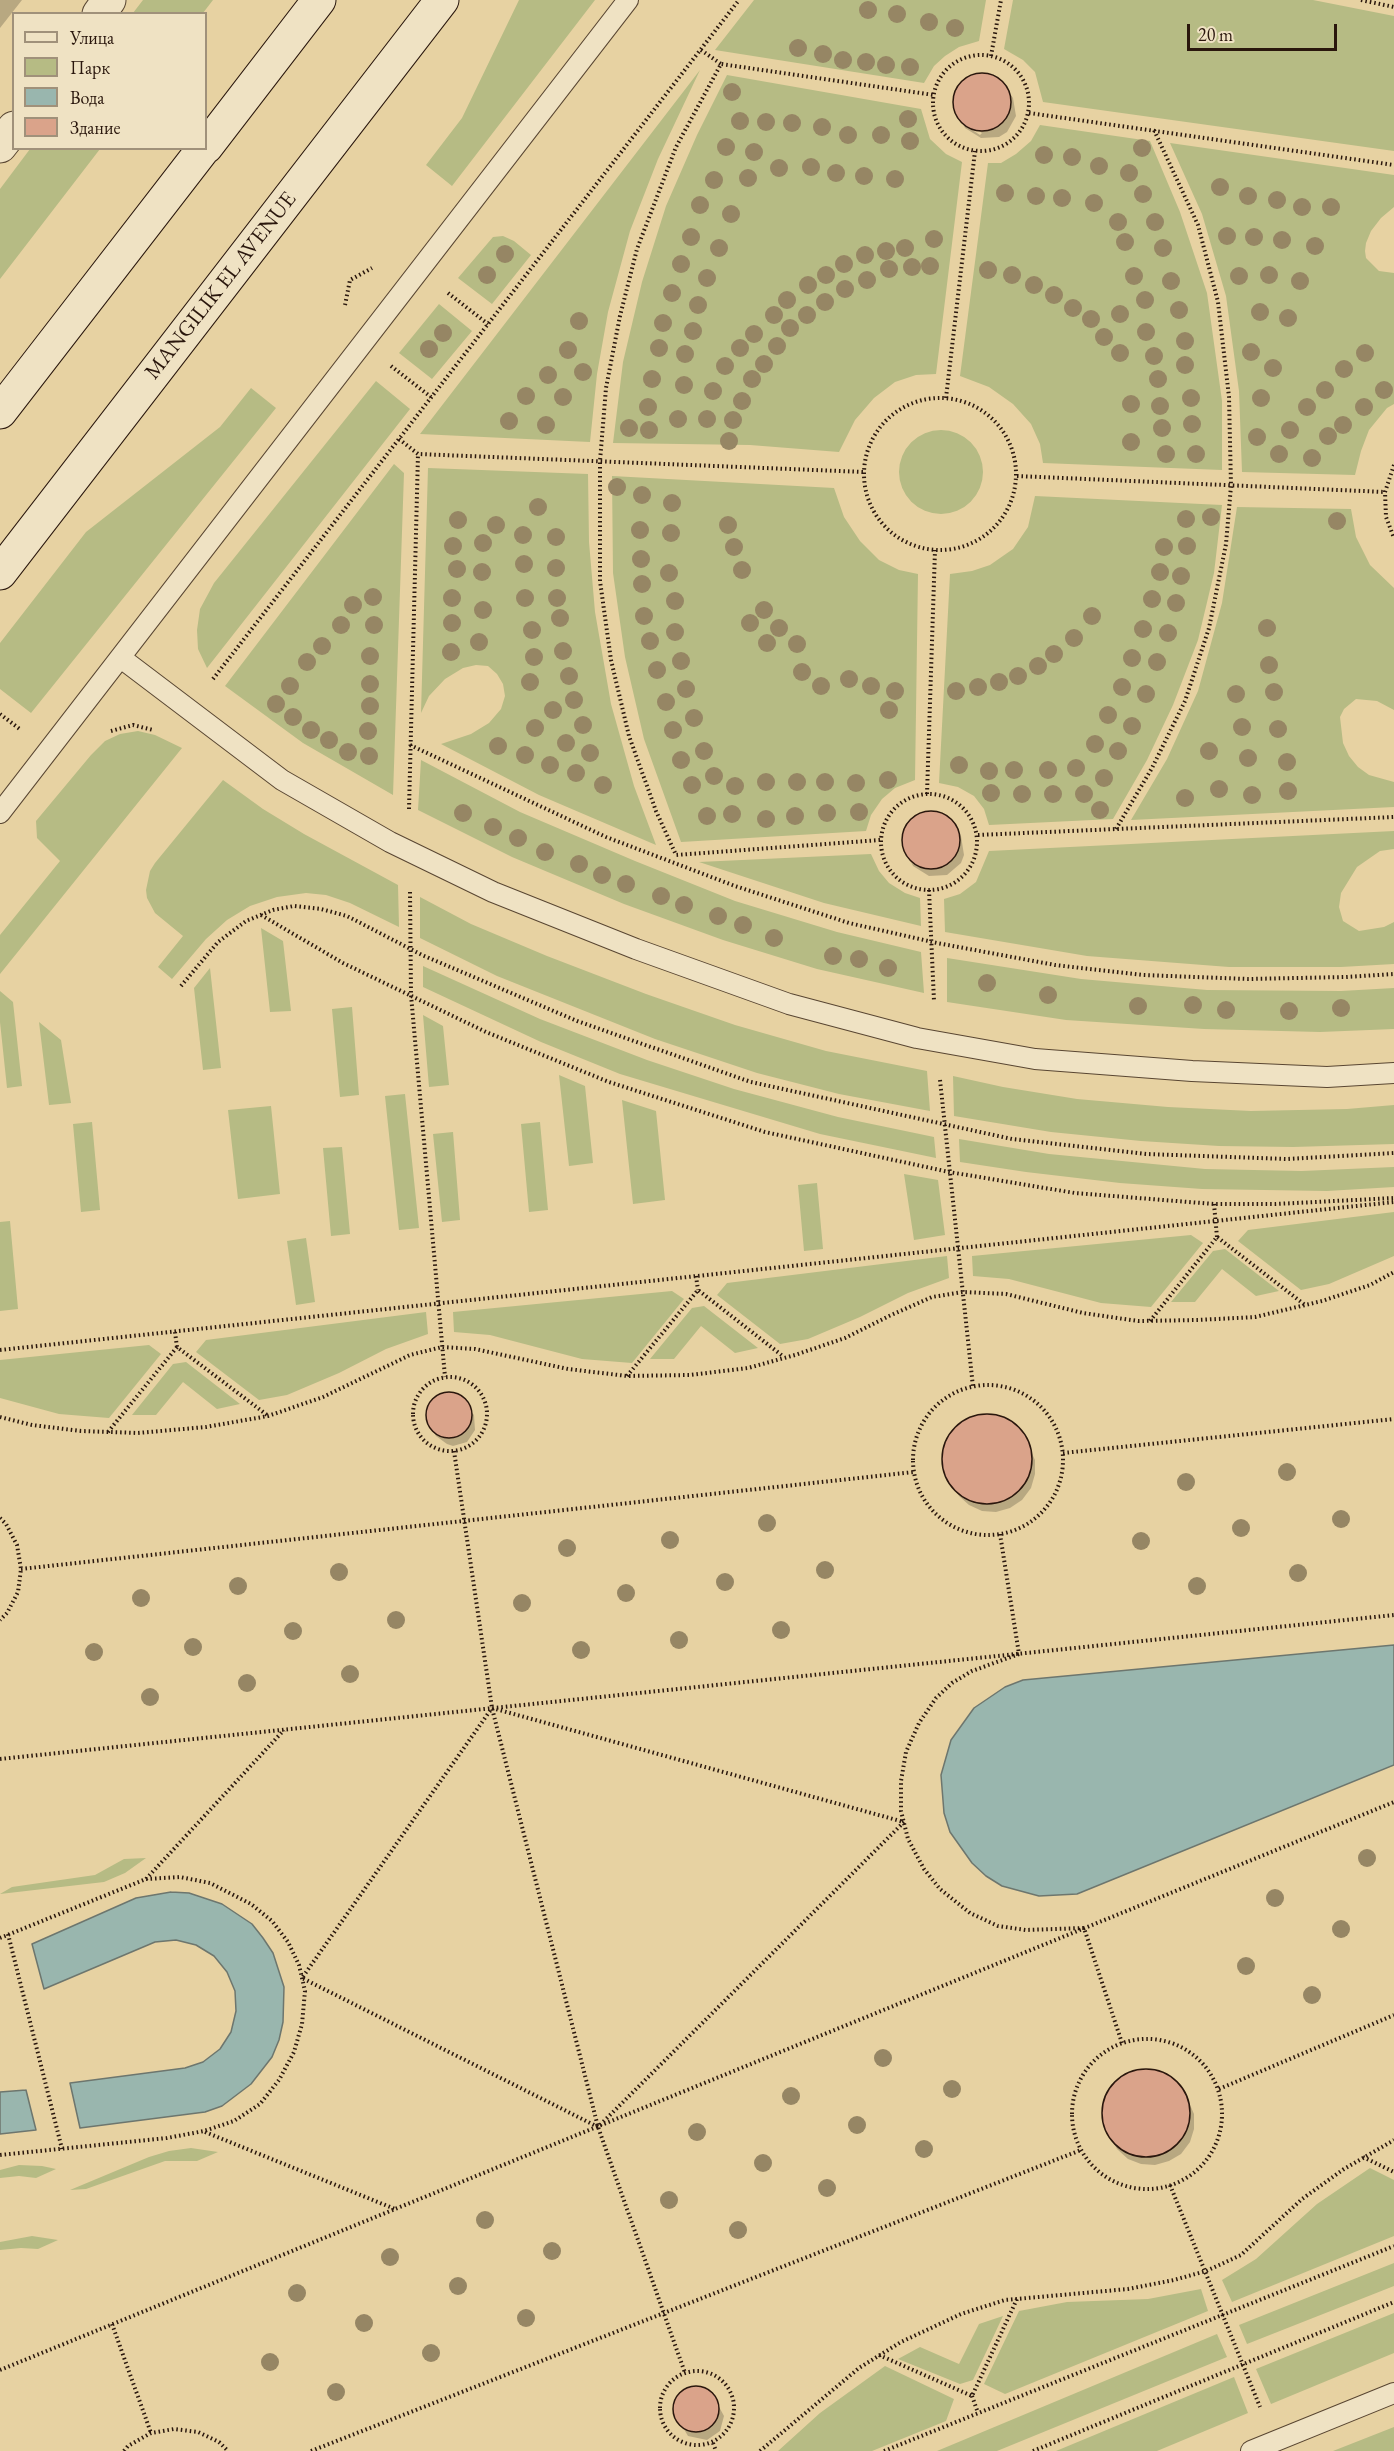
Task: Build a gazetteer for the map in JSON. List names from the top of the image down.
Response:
{
  "streets": {
    "main road": ["MANGILIK EL AVENUE"]
  },
  "legend": [
    "Улица",
    "Парк",
    "Вода",
    "Здание"
  ],
  "scale_bar": "20 m"
}
